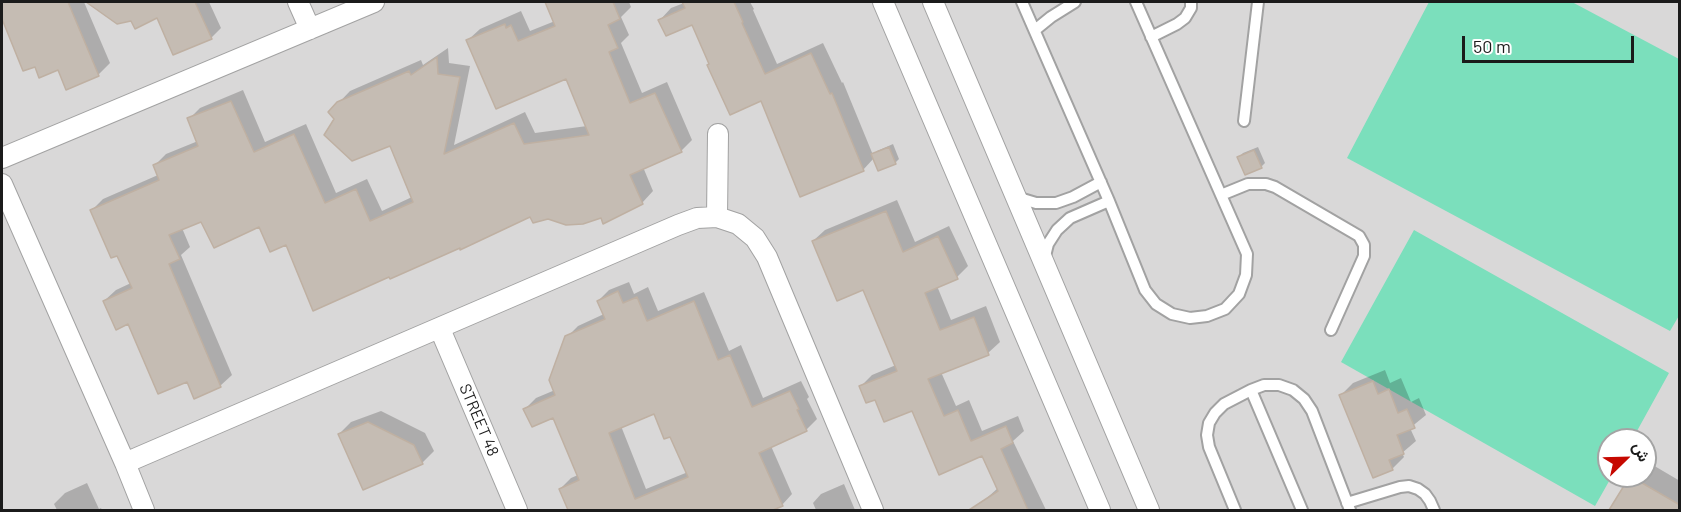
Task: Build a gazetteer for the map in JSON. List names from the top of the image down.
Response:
{
  "streets": {
    "street": ["STREET 48"]
  },
  "scale_bar": "50 m",
  "north": "top right"
}
